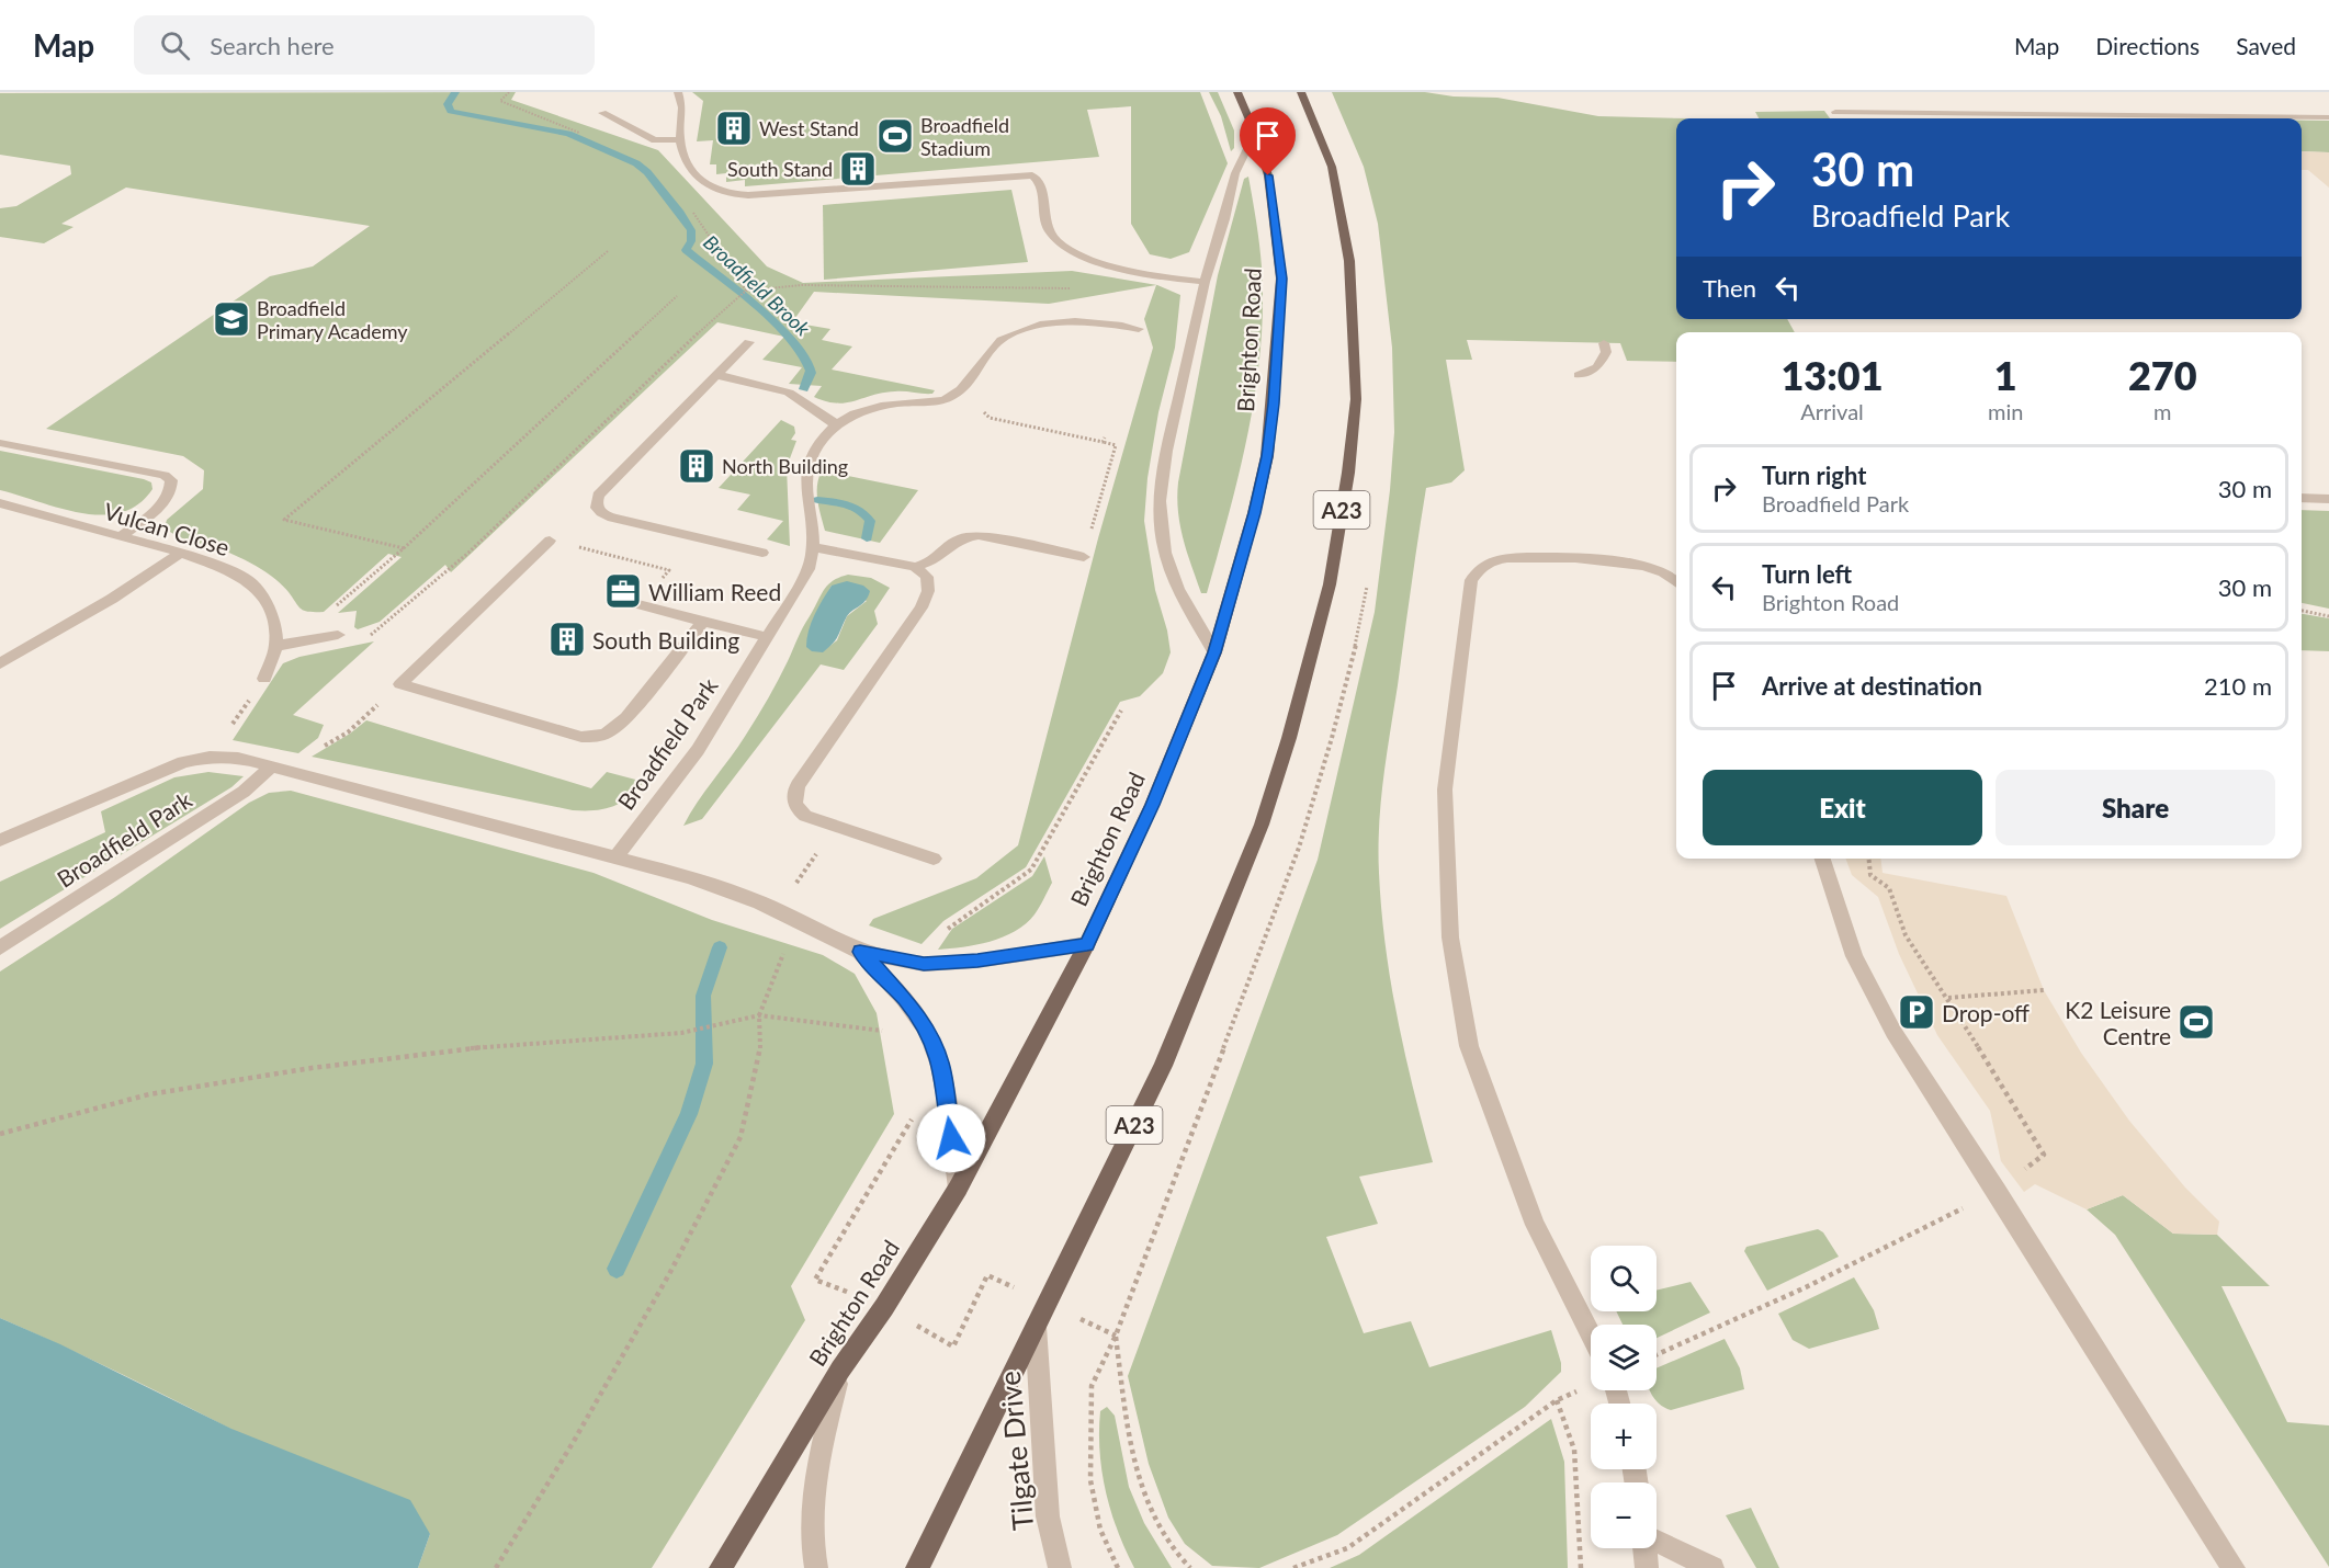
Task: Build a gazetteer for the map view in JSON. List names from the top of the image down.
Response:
{
  "streets": {
    "main road": ["Brighton Road", "A23"],
    "street": ["Vulcan Close", "Broadfield Park", "Tilgate Drive"]
  },
  "crossings": [
    ["Brighton Road", "Broadfield Park"],
    ["A23", "Tilgate Drive"]
  ],
  "water": ["Broadfield Brook"],
  "places": {
    "building": [
      "West Stand",
      "South Stand",
      "North Building",
      "South Building"
    ],
    "sports": ["Broadfield Stadium", "K2 Leisure Centre"],
    "school or university": ["Broadfield Primary Academy"],
    "office": ["William Reed"],
    "parking": ["Drop-off"]
  },
  "page": {
    "header": "Map",
    "search": "Search here",
    "nav": ["Map", "Directions", "Saved"],
    "turn": ["30 m", "Broadfield Park"],
    "then": "Then",
    "eta": [
      "13:01",
      "Arrival",
      "1",
      "min",
      "270",
      "m"
    ],
    "list": [
      {
        "name": "Turn right",
        "note": "Broadfield Park",
        "value": "30 m"
      },
      {
        "name": "Turn left",
        "note": "Brighton Road",
        "value": "30 m"
      },
      {
        "name": "Arrive at destination",
        "value": "210 m"
      }
    ],
    "buttons": ["Exit", "Share"],
    "map_buttons": ["+", "−"]
  }
}
